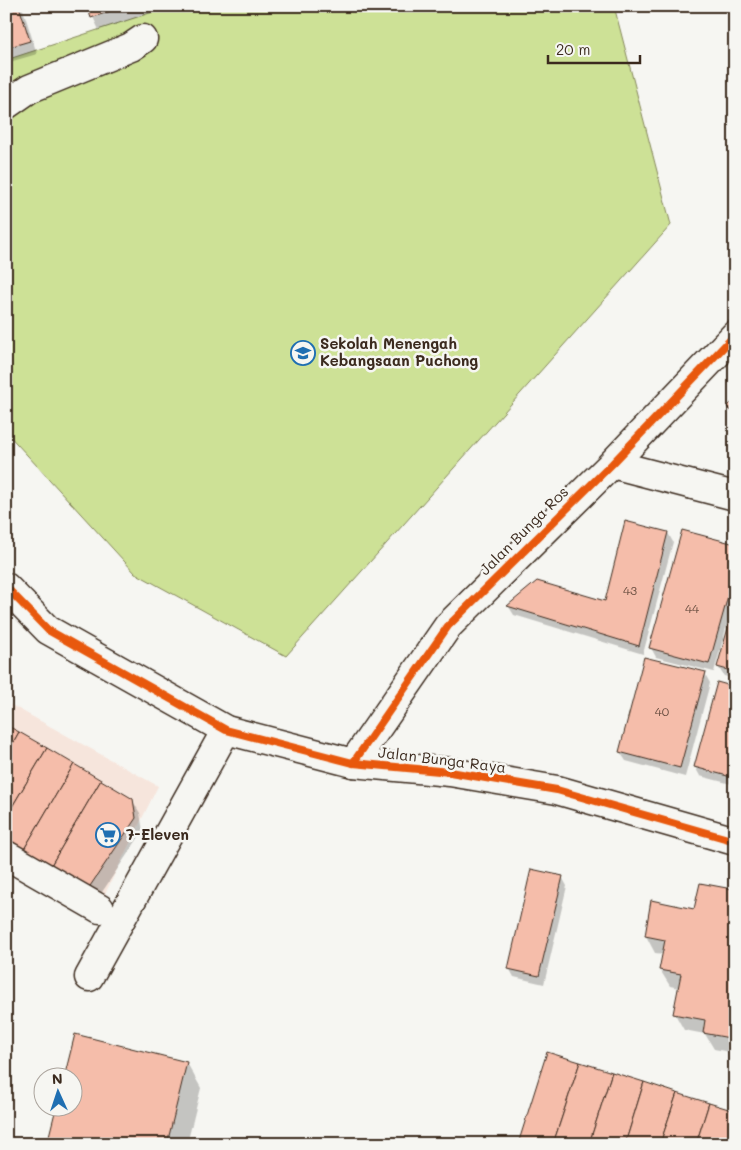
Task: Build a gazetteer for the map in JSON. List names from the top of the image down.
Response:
{
  "streets": {
    "street": ["Jalan Bunga Ros", "Jalan Bunga Raya"]
  },
  "crossings": [
    ["Jalan Bunga Ros", "Jalan Bunga Raya"]
  ],
  "places": {
    "school or university": ["Sekolah Menengah Kebangsaan Puchong"],
    "supermarket": ["7-Eleven"]
  },
  "house_numbers": ["43", "44", "40"],
  "scale_bar": "20 m",
  "north": "top"
}
